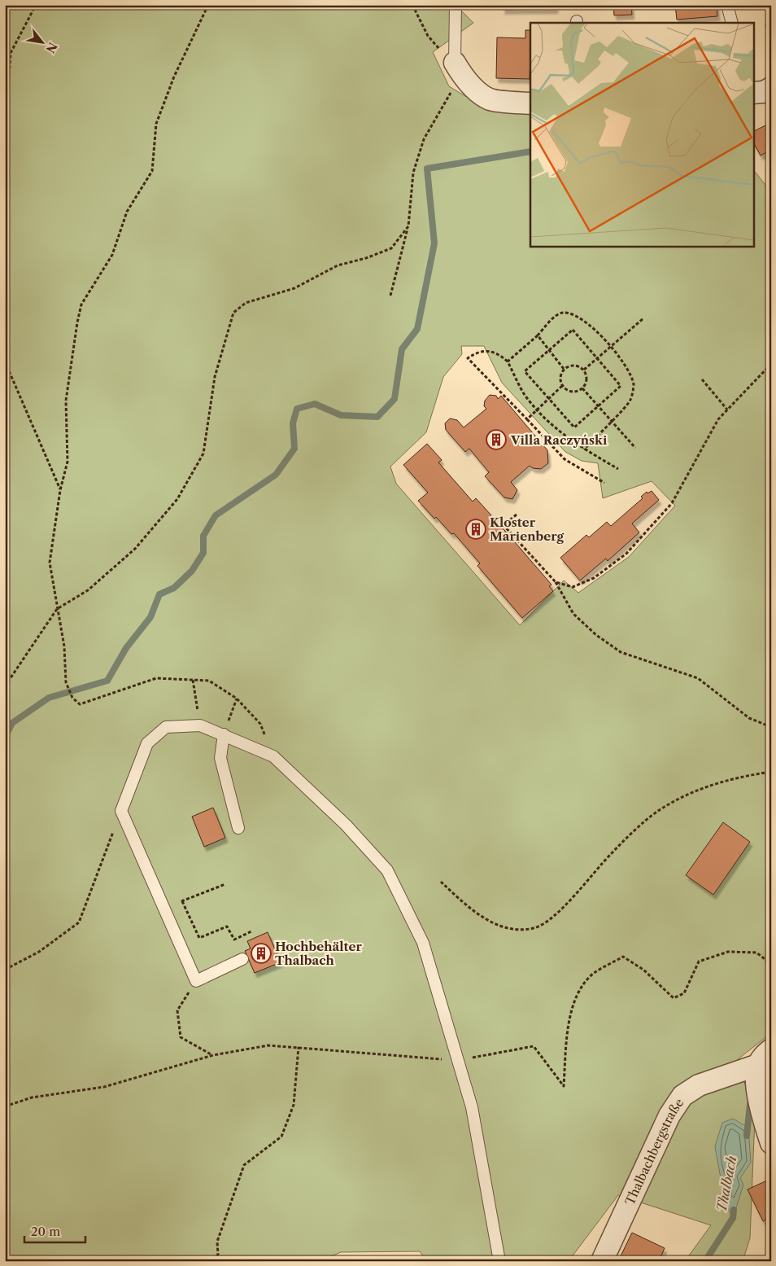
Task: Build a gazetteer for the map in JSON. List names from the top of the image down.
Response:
{
  "streets": {
    "street": ["Thalbachbergstraße"]
  },
  "water": ["Thalbach"],
  "places": {
    "building": ["Villa Raczyński", "Kloster Marienberg", "Hochbehälter Thalbach"]
  },
  "scale_bar": "20 m",
  "north": "bottom right"
}
